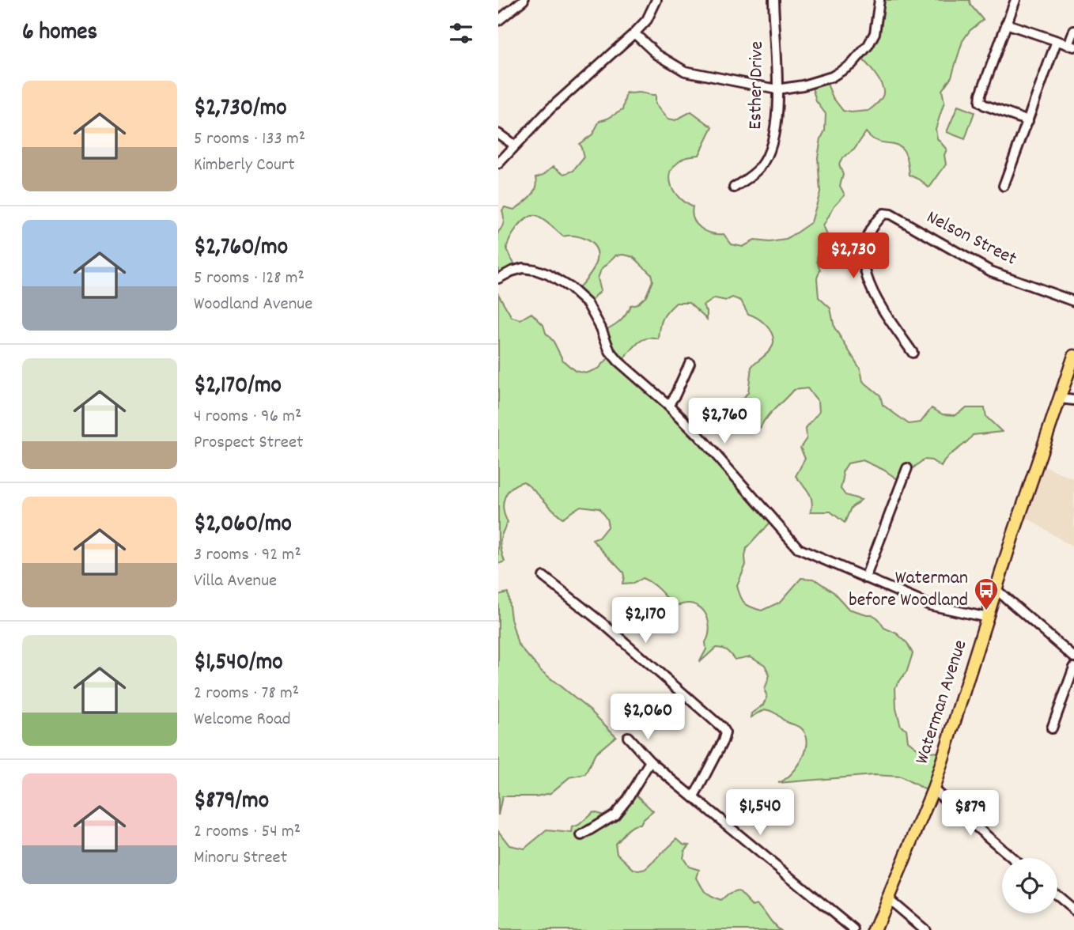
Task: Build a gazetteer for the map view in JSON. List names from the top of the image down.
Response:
{
  "streets": {
    "main road": ["Waterman Avenue"],
    "street": ["Esther Drive", "Nelson Street"]
  },
  "places": {
    "bus stop": ["Waterman before Woodland"]
  },
  "page": {
    "heading": "6 homes",
    "list": [
      {
        "name": "$2,730/mo",
        "note": "5 rooms · 133 m² · Kimberly Court"
      },
      {
        "name": "$2,760/mo",
        "note": "5 rooms · 128 m² · Woodland Avenue"
      },
      {
        "name": "$2,170/mo",
        "note": "4 rooms · 96 m² · Prospect Street"
      },
      {
        "name": "$2,060/mo",
        "note": "3 rooms · 92 m² · Villa Avenue"
      },
      {
        "name": "$1,540/mo",
        "note": "2 rooms · 78 m² · Welcome Road"
      },
      {
        "name": "$879/mo",
        "note": "2 rooms · 54 m² · Minoru Street"
      }
    ],
    "price": [
      "$2,730",
      "$2,760",
      "$2,170",
      "$2,060",
      "$1,540",
      "$879"
    ]
  }
}
